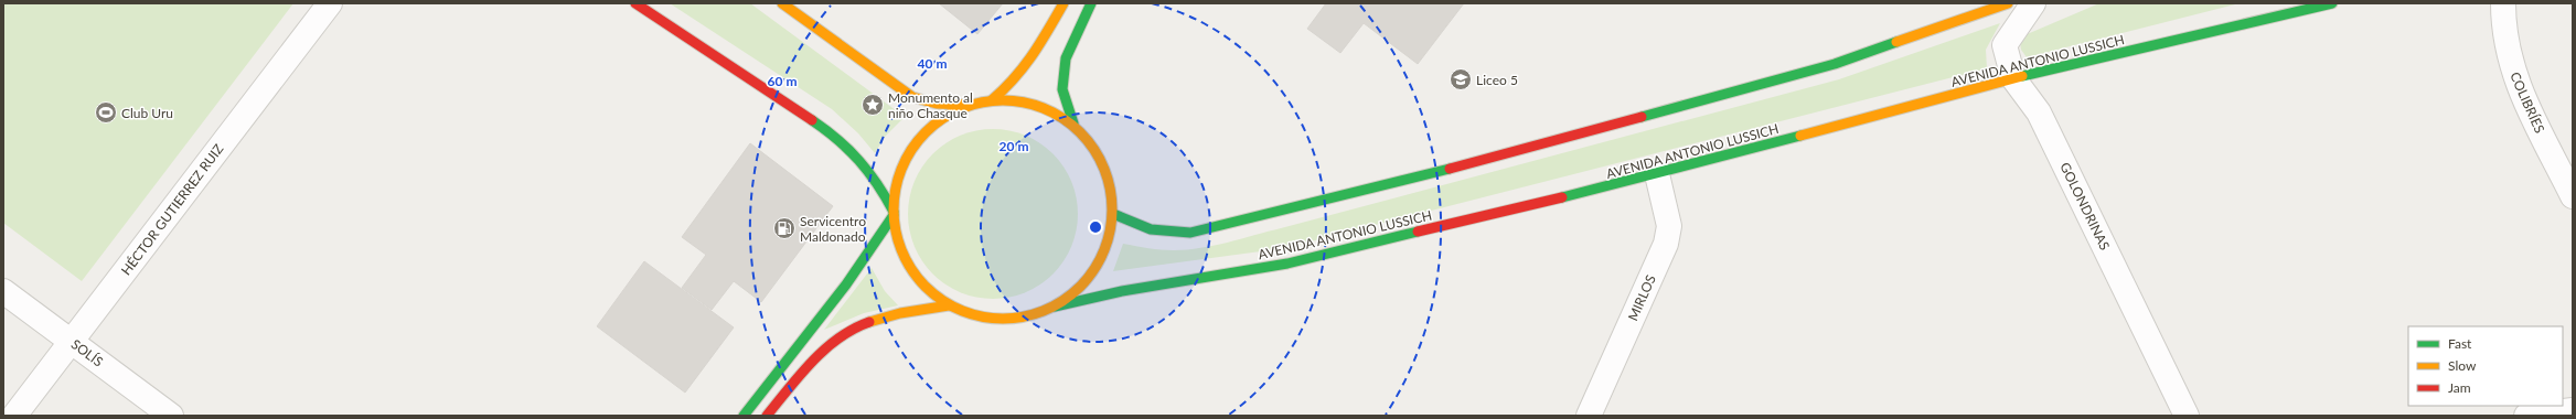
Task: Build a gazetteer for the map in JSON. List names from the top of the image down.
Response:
{
  "streets": {
    "main road": ["AVENIDA ANTONIO LUSSICH"],
    "street": [
      "COLIBRÍES",
      "GOLONDRINAS",
      "HÉCTOR GUTIERREZ RUIZ",
      "MIRLOS",
      "SOLÍS"
    ]
  },
  "crossings": [
    ["AVENIDA ANTONIO LUSSICH", "GOLONDRINAS"],
    ["AVENIDA ANTONIO LUSSICH", "MIRLOS"],
    ["HÉCTOR GUTIERREZ RUIZ", "SOLÍS"]
  ],
  "places": {
    "school or university": ["Liceo 5"],
    "place": ["Monumento al niño Chasque"],
    "sports": ["Club Uru"],
    "fuel station": ["Servicentro Maldonado"]
  },
  "legend": ["Fast", "Slow", "Jam"],
  "rings": ["40 m", "60 m", "20 m"]
}
